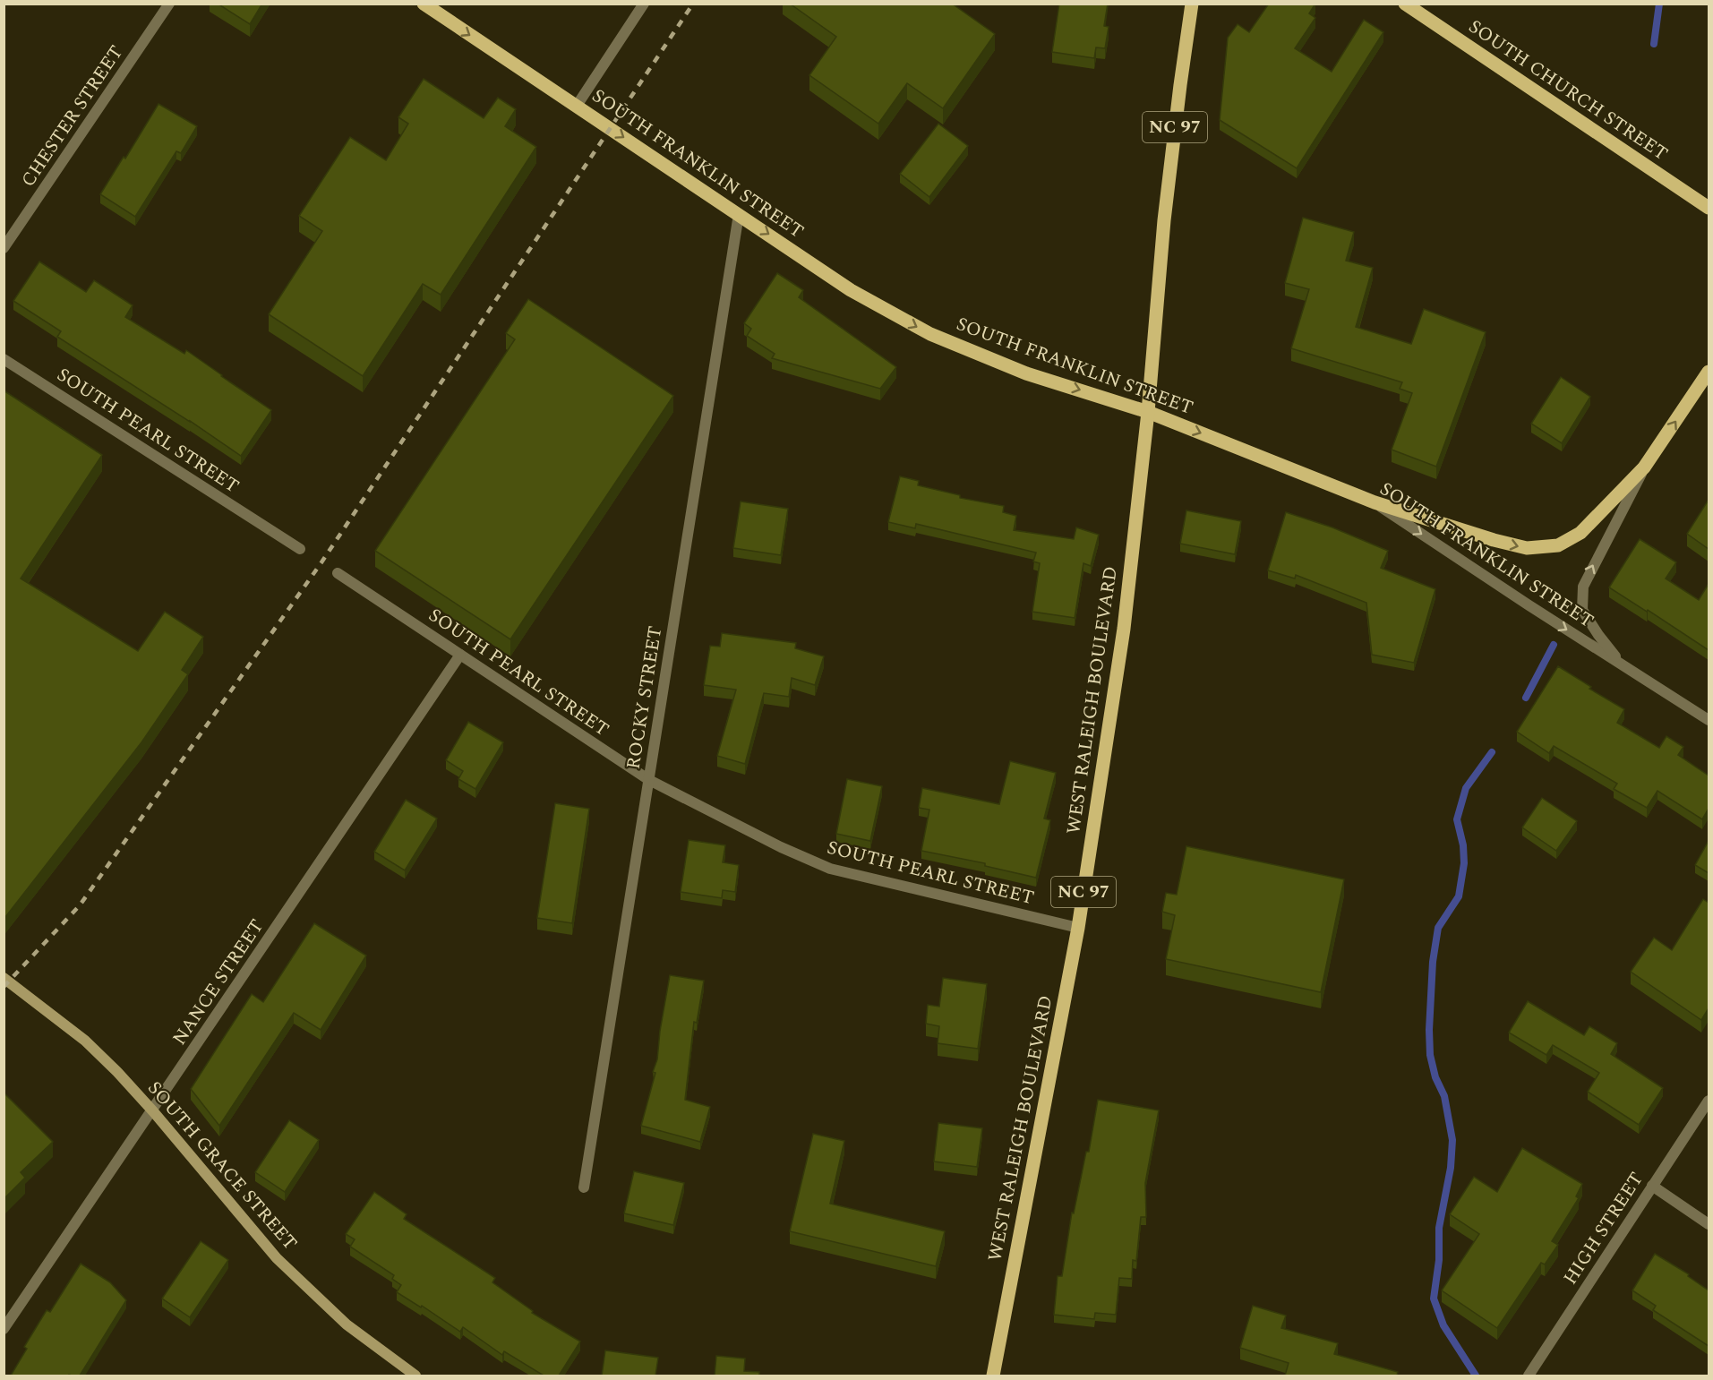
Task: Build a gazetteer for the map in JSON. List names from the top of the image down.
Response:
{
  "streets": {
    "main road": [
      "SOUTH CHURCH STREET",
      "NC 97",
      "SOUTH FRANKLIN STREET",
      "WEST RALEIGH BOULEVARD"
    ],
    "street": [
      "CHESTER STREET",
      "SOUTH PEARL STREET",
      "ROCKY STREET",
      "NANCE STREET",
      "SOUTH GRACE STREET",
      "HIGH STREET"
    ]
  },
  "crossings": [
    ["SOUTH FRANKLIN STREET", "ROCKY STREET"],
    ["SOUTH FRANKLIN STREET", "WEST RALEIGH BOULEVARD"],
    ["SOUTH PEARL STREET", "ROCKY STREET"],
    ["SOUTH PEARL STREET", "WEST RALEIGH BOULEVARD"],
    ["SOUTH PEARL STREET", "NANCE STREET"],
    ["NANCE STREET", "SOUTH GRACE STREET"]
  ],
  "one_way": ["SOUTH FRANKLIN STREET"]
}
